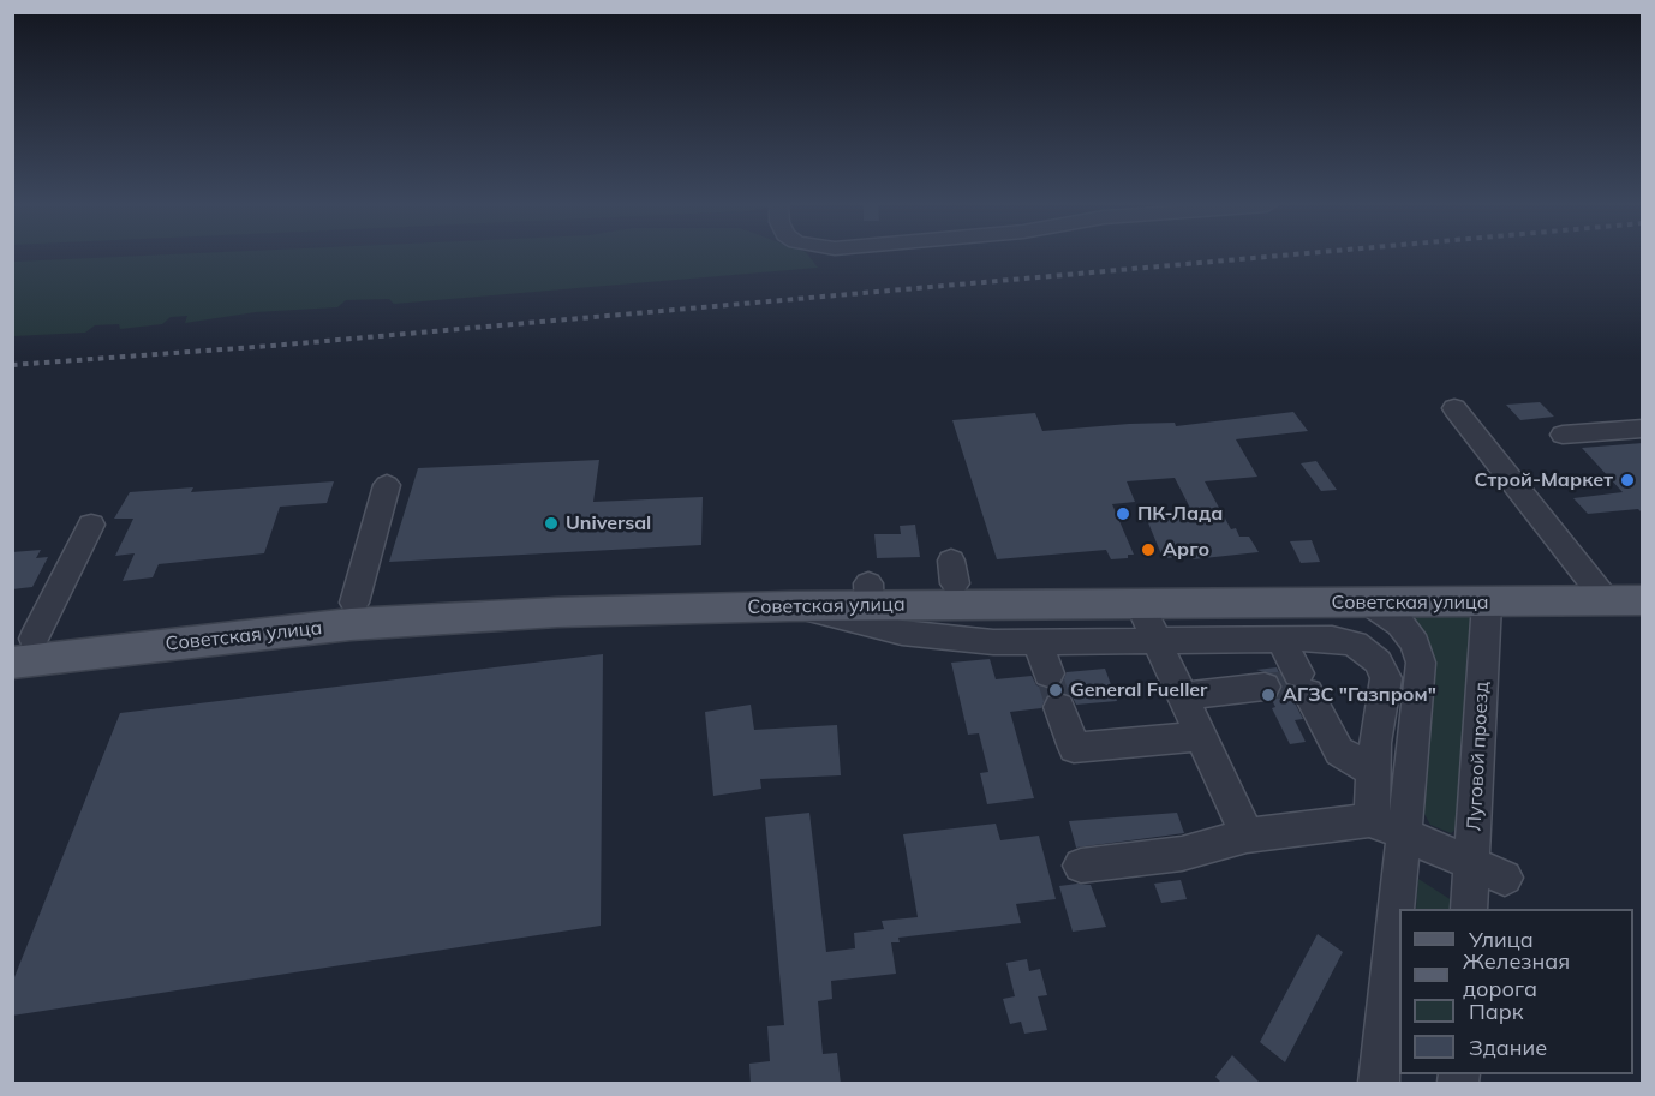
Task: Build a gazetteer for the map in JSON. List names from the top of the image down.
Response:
{
  "streets": {
    "main road": ["Советская улица"],
    "street": ["Луговой проезд"]
  },
  "crossings": [
    ["Советская улица", "Луговой проезд"]
  ],
  "places": [
    "Строй-Маркет",
    "ПК-Лада",
    "Universal",
    "Арго",
    "General Fueller",
    "АГЗС \"Газпром\""
  ],
  "legend": [
    "Улица",
    "Железная дорога",
    "Парк",
    "Здание"
  ]
}
